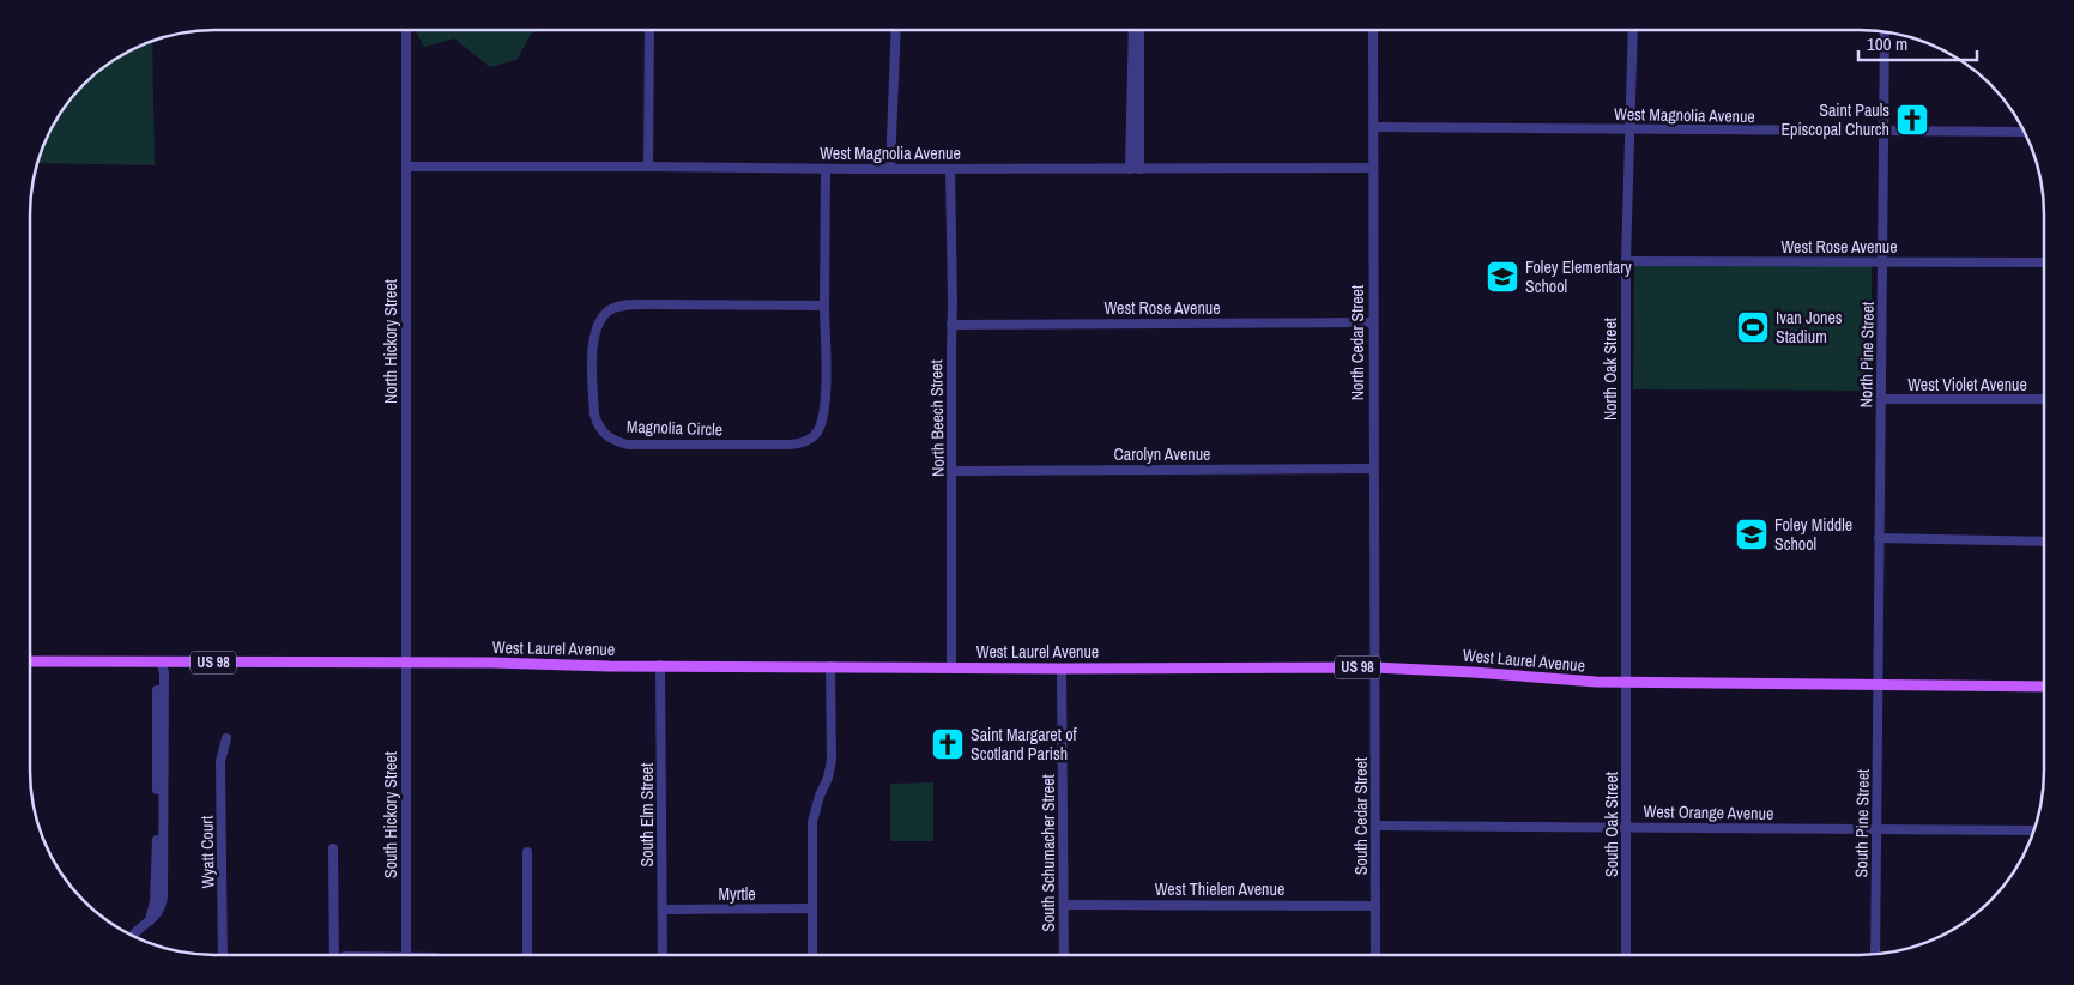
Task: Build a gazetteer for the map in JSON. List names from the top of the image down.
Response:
{
  "streets": {
    "main road": ["West Laurel Avenue", "US 98"],
    "street": [
      "West Magnolia Avenue",
      "West Rose Avenue",
      "North Hickory Street",
      "North Cedar Street",
      "North Pine Street",
      "North Oak Street",
      "West Violet Avenue",
      "North Beech Street",
      "Magnolia Circle",
      "Carolyn Avenue",
      "West Orange Avenue",
      "South Hickory Street",
      "South Elm Street",
      "South Cedar Street",
      "South Pine Street",
      "South Oak Street",
      "Wyatt Court",
      "South Schumacher Street",
      "West Thielen Avenue",
      "Myrtle"
    ]
  },
  "crossings": [
    ["West Magnolia Avenue", "North Hickory Street"],
    ["West Magnolia Avenue", "North Cedar Street"],
    ["West Magnolia Avenue", "North Pine Street"],
    ["West Magnolia Avenue", "North Oak Street"],
    ["West Magnolia Avenue", "North Beech Street"],
    ["West Magnolia Avenue", "Magnolia Circle"],
    ["West Rose Avenue", "North Cedar Street"],
    ["West Rose Avenue", "North Pine Street"],
    ["West Rose Avenue", "North Oak Street"],
    ["West Rose Avenue", "North Beech Street"],
    ["North Hickory Street", "West Laurel Avenue"],
    ["North Hickory Street", "South Hickory Street"],
    ["North Cedar Street", "Carolyn Avenue"],
    ["North Cedar Street", "West Laurel Avenue"],
    ["North Cedar Street", "South Cedar Street"],
    ["North Pine Street", "West Violet Avenue"],
    ["North Pine Street", "West Laurel Avenue"],
    ["North Pine Street", "South Pine Street"],
    ["North Oak Street", "West Laurel Avenue"],
    ["North Oak Street", "South Oak Street"],
    ["North Beech Street", "Carolyn Avenue"],
    ["North Beech Street", "West Laurel Avenue"],
    ["West Laurel Avenue", "South Hickory Street"],
    ["West Laurel Avenue", "South Elm Street"],
    ["West Laurel Avenue", "South Cedar Street"],
    ["West Laurel Avenue", "South Pine Street"],
    ["West Laurel Avenue", "South Oak Street"],
    ["West Laurel Avenue", "South Schumacher Street"],
    ["West Orange Avenue", "South Cedar Street"],
    ["West Orange Avenue", "South Pine Street"],
    ["West Orange Avenue", "South Oak Street"],
    ["South Elm Street", "Myrtle"],
    ["South Cedar Street", "West Thielen Avenue"],
    ["South Schumacher Street", "West Thielen Avenue"]
  ],
  "places": {
    "church": ["Saint Pauls Episcopal Church", "Saint Margaret of Scotland Parish"],
    "school or university": ["Foley Elementary School", "Foley Middle School"],
    "sports": ["Ivan Jones Stadium"]
  },
  "scale_bar": "100 m"
}
